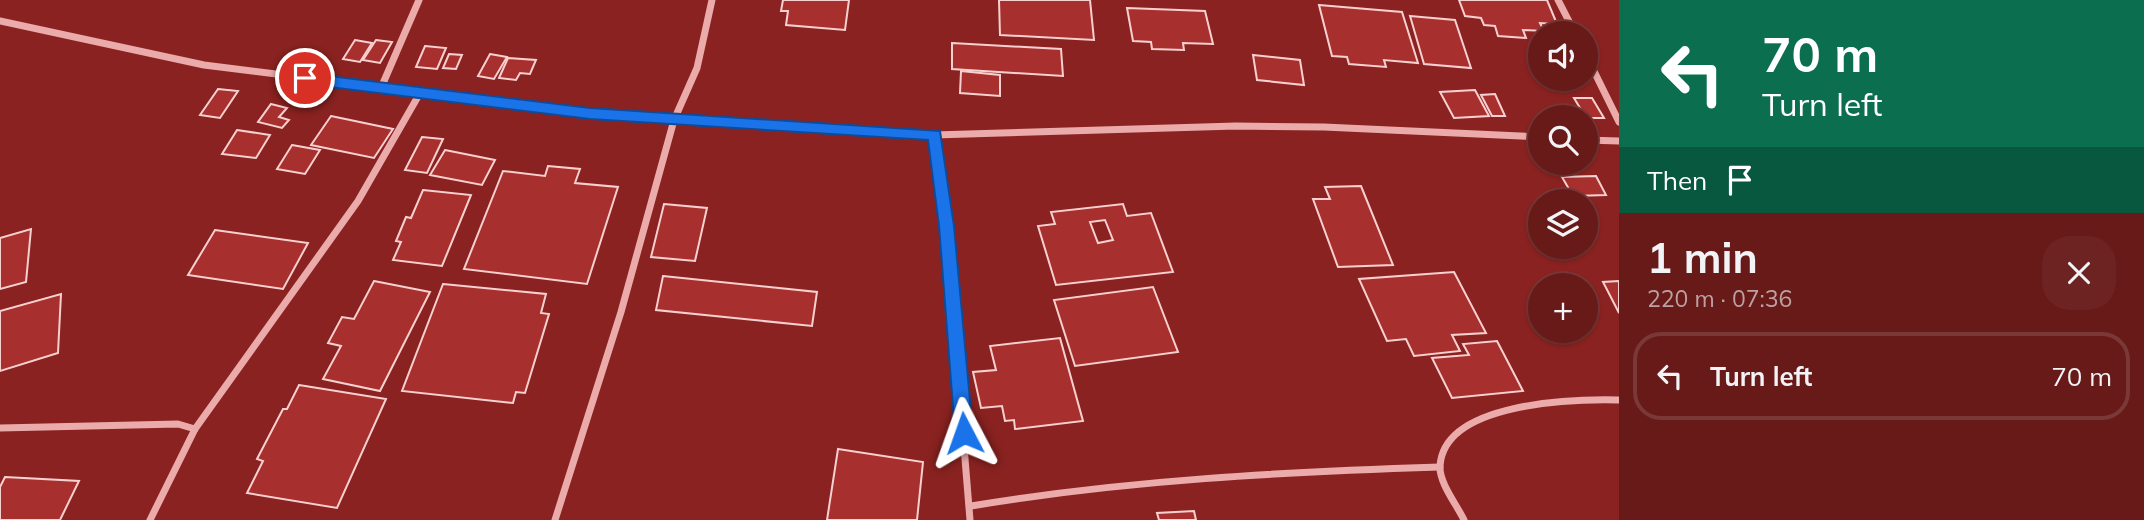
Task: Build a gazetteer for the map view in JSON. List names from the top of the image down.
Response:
{
  "page": {
    "turn": ["70 m", "Turn left"],
    "map_buttons": "+",
    "then": "Then",
    "heading": ["1 min", "220 m · 07:36"],
    "list": [
      {
        "name": "Turn left",
        "value": "70 m"
      }
    ]
  }
}
